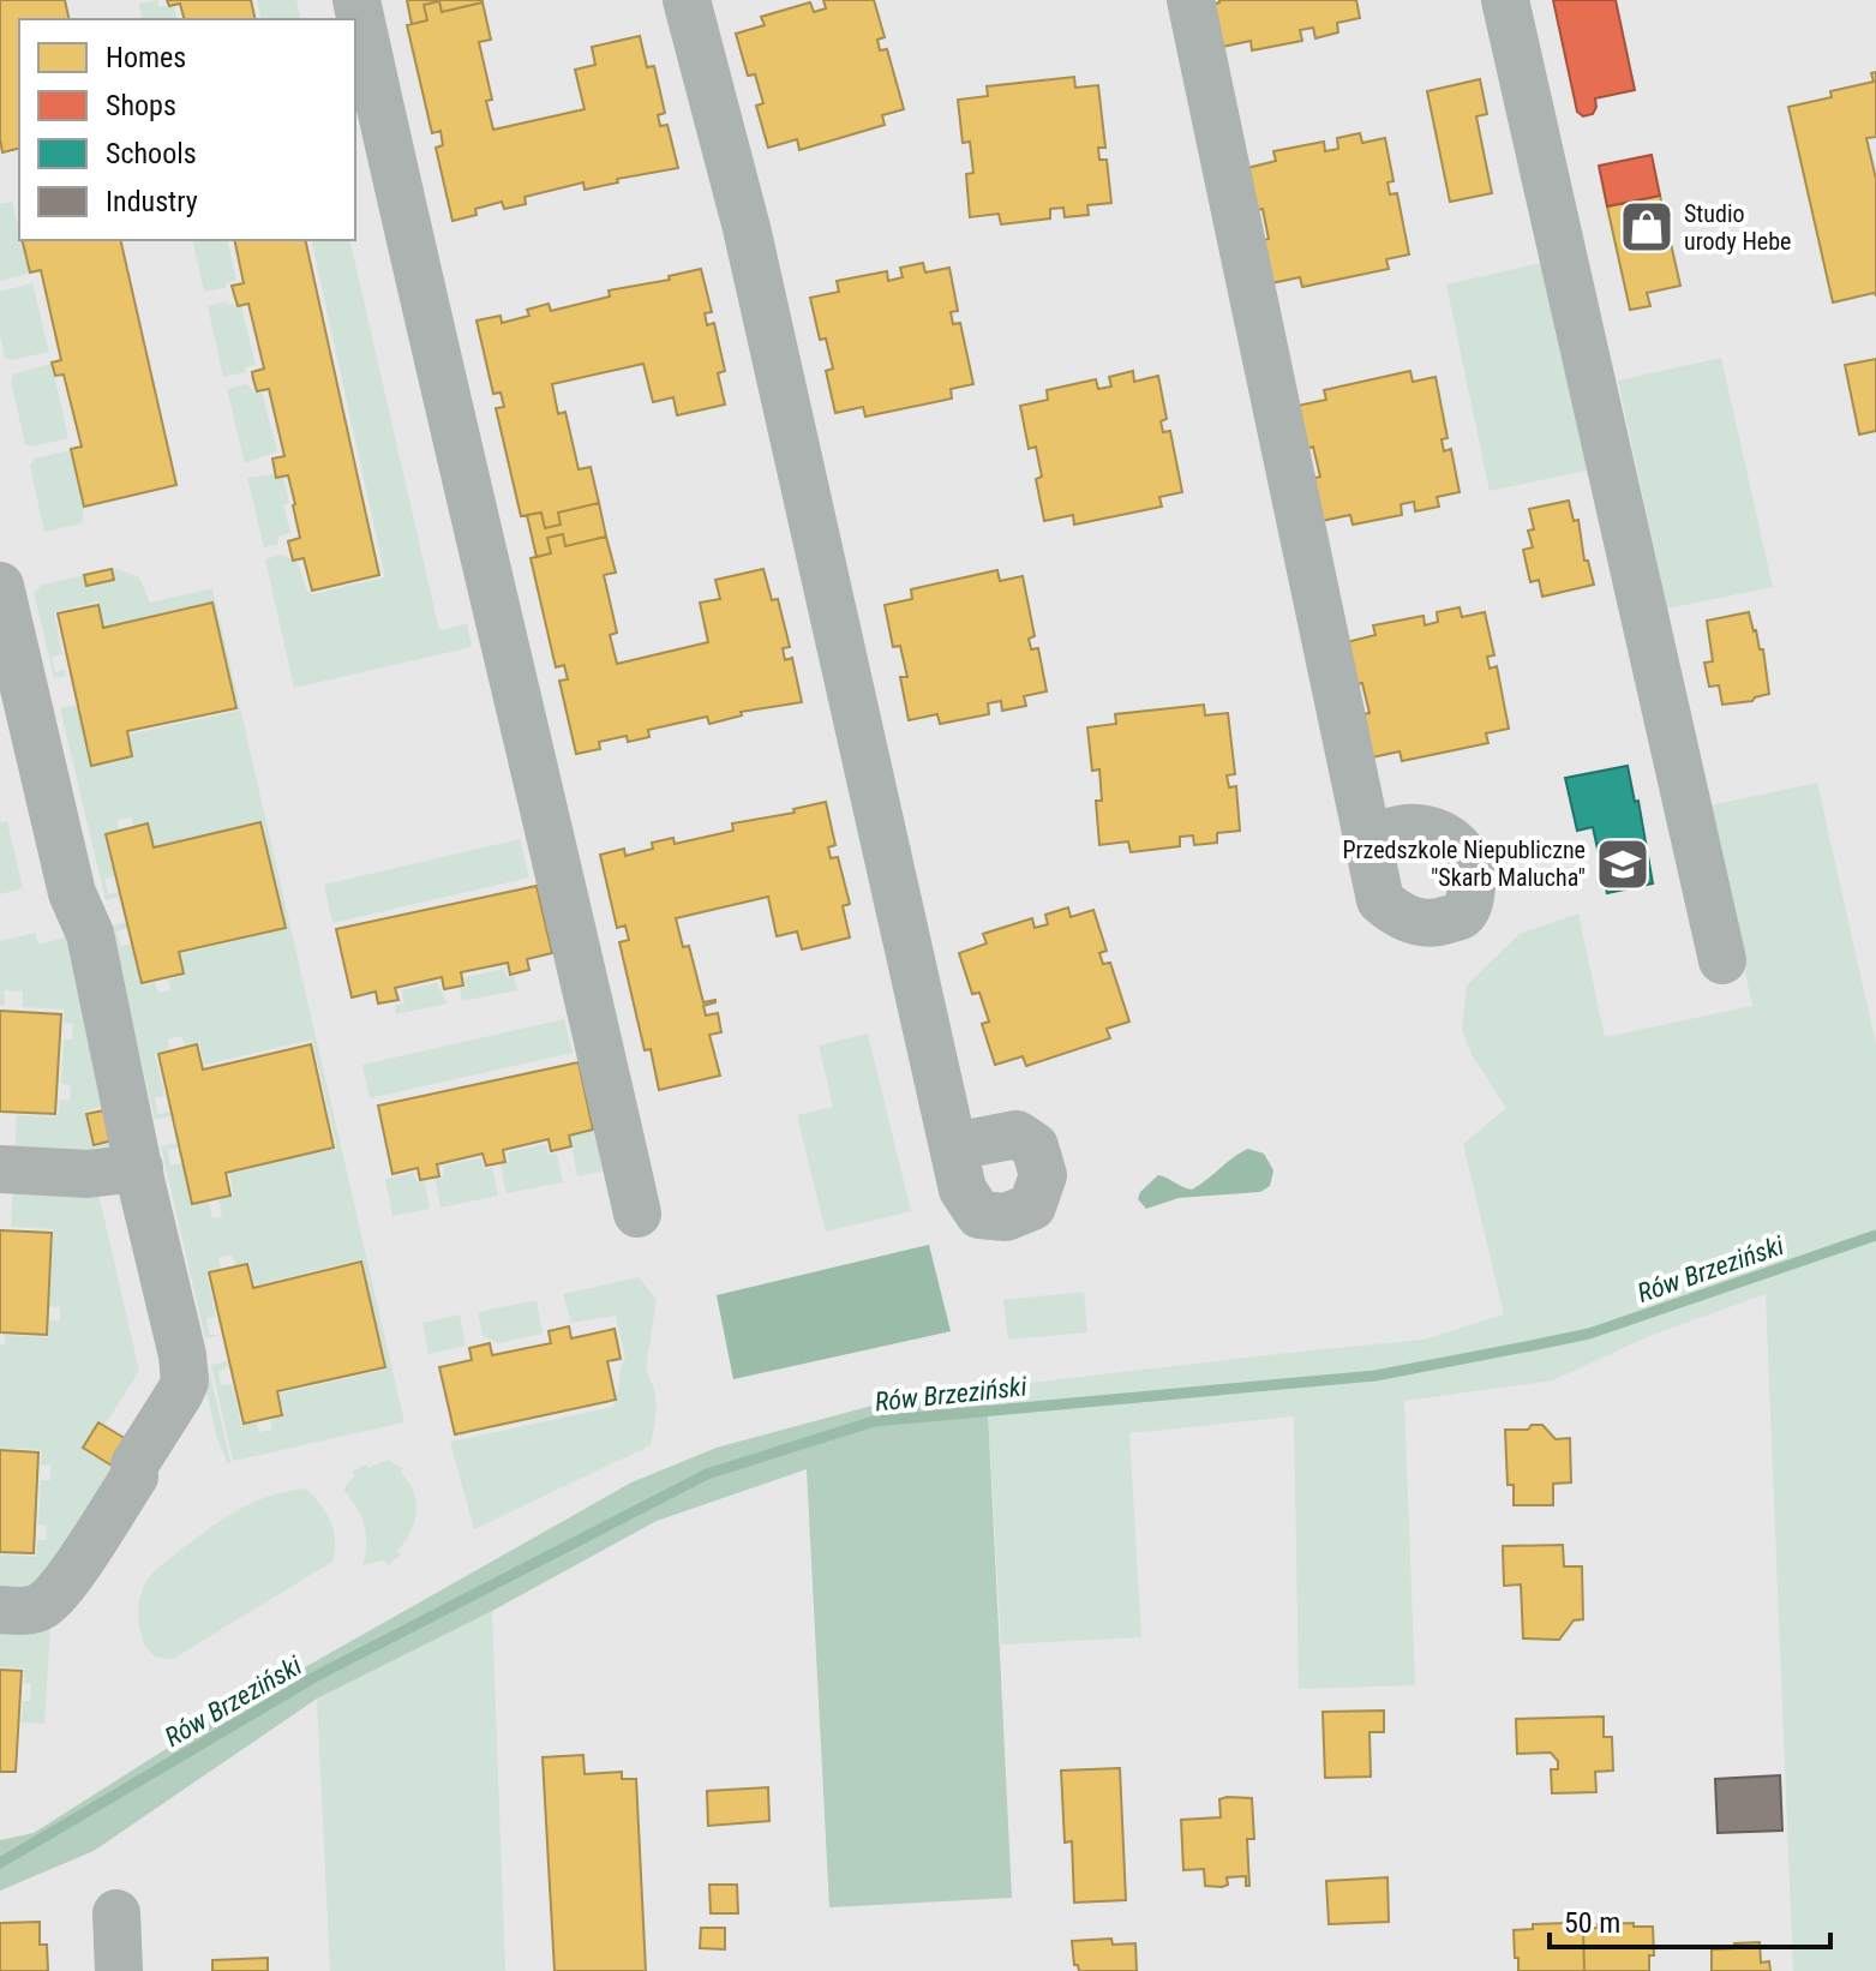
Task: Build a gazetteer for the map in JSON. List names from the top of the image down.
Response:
{
  "water": ["Rów Brzeziński"],
  "places": {
    "shop": ["Studio urody Hebe"],
    "school or university": ["Przedszkole Niepubliczne \"Skarb Malucha\""]
  },
  "legend": [
    "Homes",
    "Shops",
    "Schools",
    "Industry"
  ],
  "scale_bar": "50 m"
}
